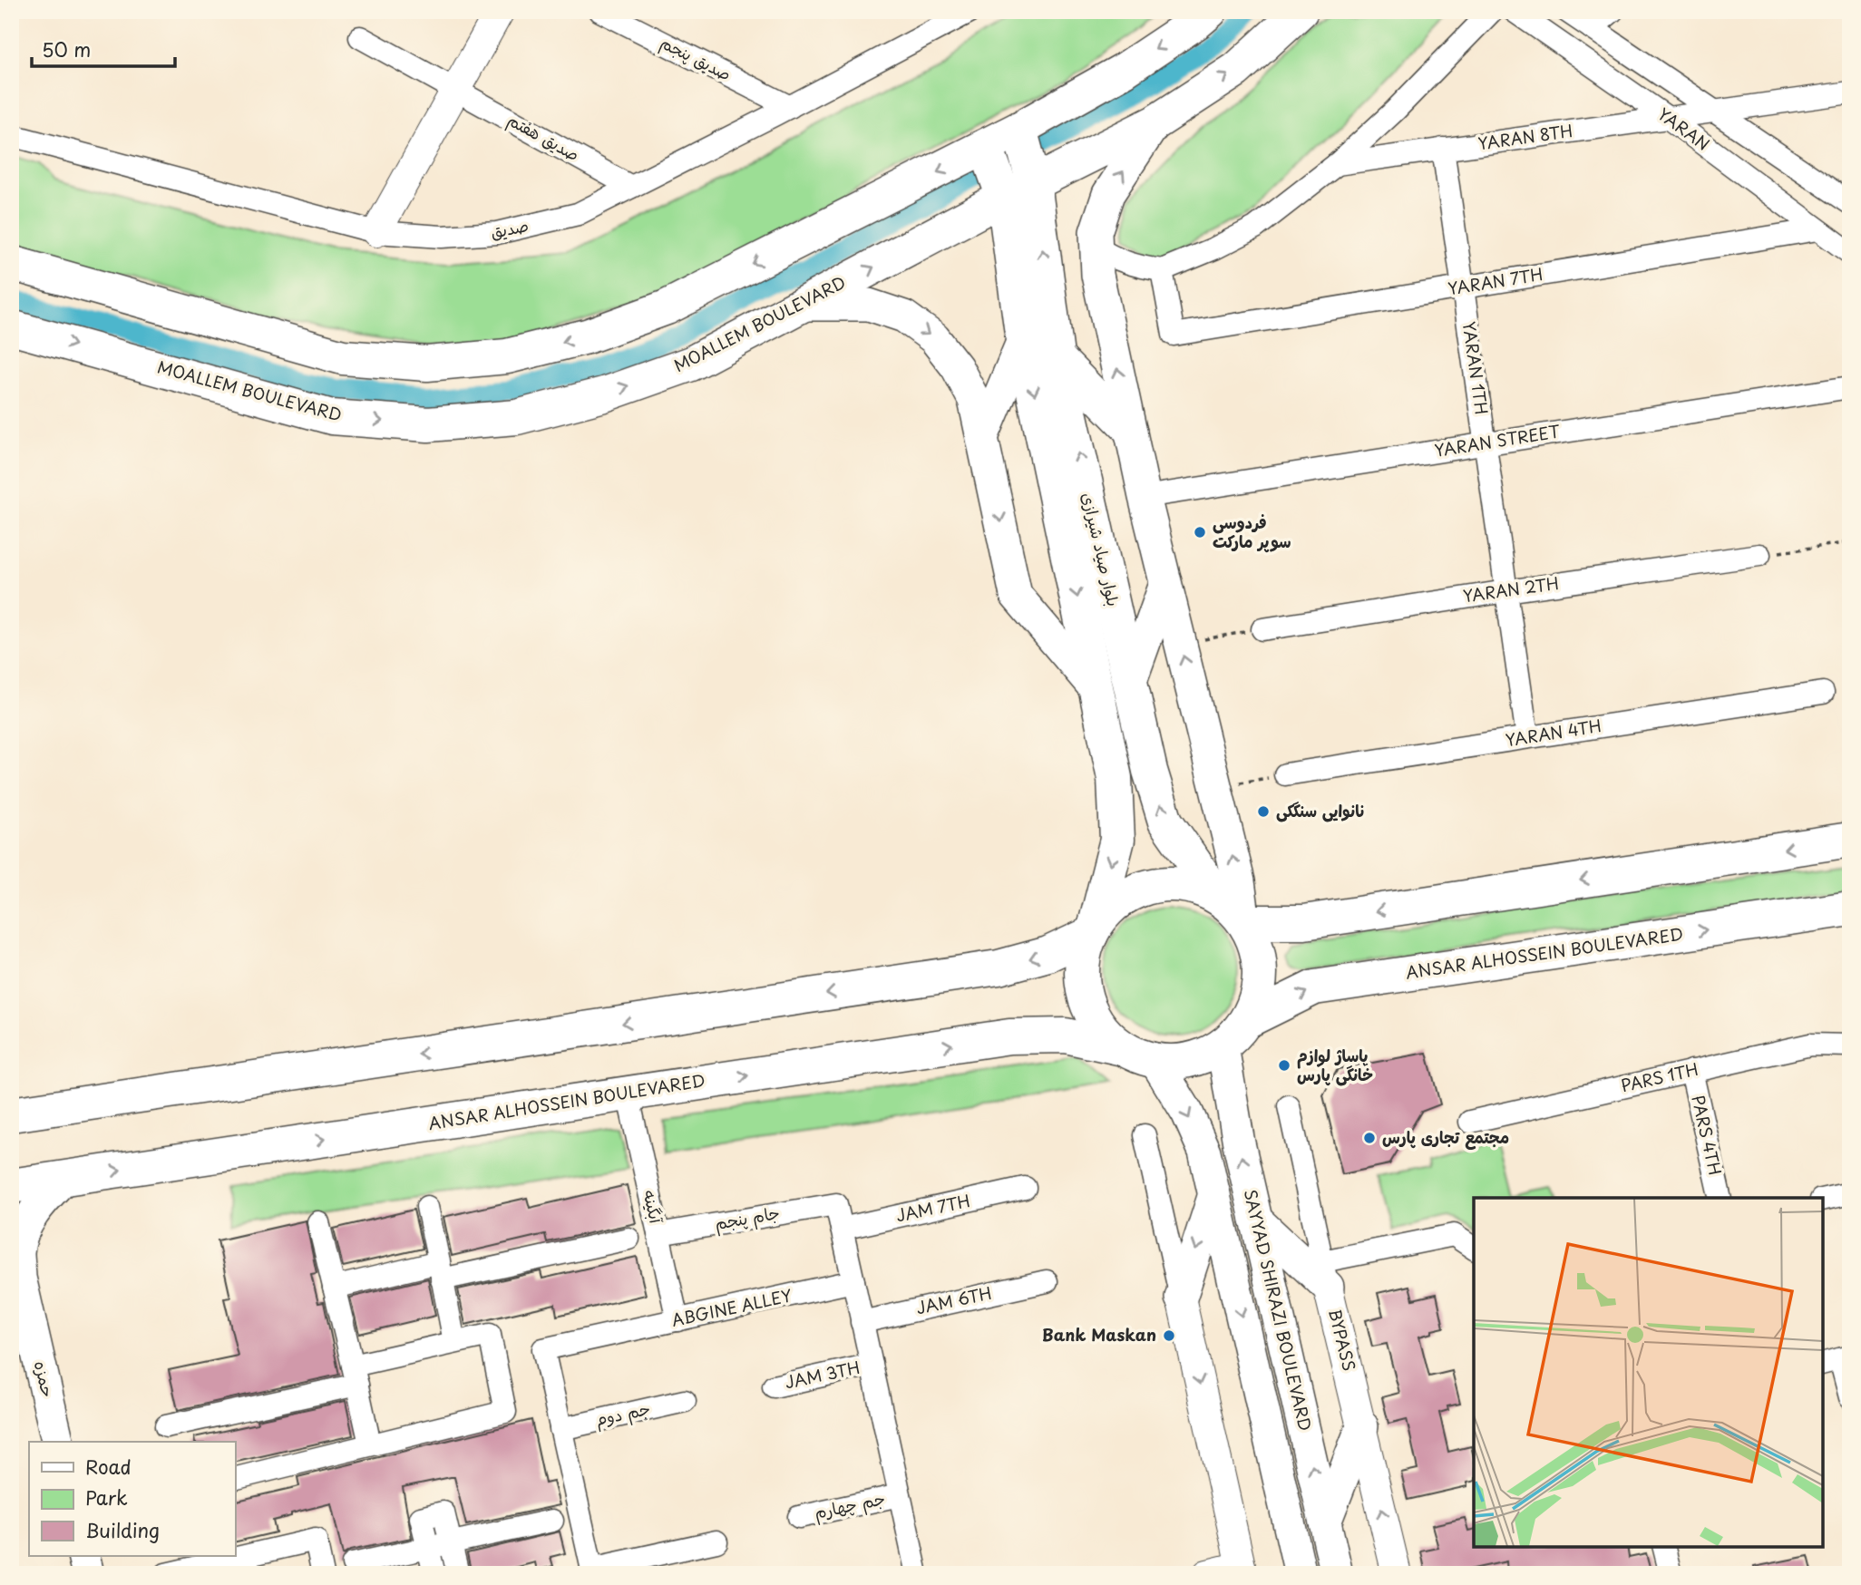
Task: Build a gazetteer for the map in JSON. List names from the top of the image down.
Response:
{
  "streets": {
    "main road": [
      "MOALLEM BOULEVARD",
      "بلوار صیاد شیرازی",
      "ANSAR ALHOSSEIN BOULEVARED",
      "SAYYAD SHIRAZI BOULEVARD",
      "حمزه"
    ],
    "street": [
      "صدیق پنجم",
      "YARAN",
      "صدیق هفتم",
      "YARAN 8TH",
      "صدیق",
      "YARAN 7TH",
      "YARAN 1TH",
      "YARAN STREET",
      "YARAN 2TH",
      "YARAN 4TH",
      "PARS 1TH",
      "PARS 4TH",
      "آبگینه",
      "JAM 7TH",
      "جام پنجم",
      "JAM 6TH",
      "ABGINE ALLEY",
      "BYPASS",
      "JAM 3TH",
      "جم دوم",
      "جم چهارم"
    ]
  },
  "crossings": [
    ["صدیق پنجم", "صدیق"],
    ["YARAN", "YARAN 8TH"],
    ["YARAN", "YARAN 7TH"],
    ["صدیق هفتم", "صدیق"],
    ["YARAN 8TH", "YARAN 1TH"],
    ["YARAN 7TH", "YARAN 1TH"],
    ["MOALLEM BOULEVARD", "بلوار صیاد شیرازی"],
    ["YARAN 1TH", "YARAN STREET"],
    ["YARAN 1TH", "YARAN 2TH"],
    ["YARAN 1TH", "YARAN 4TH"],
    ["بلوار صیاد شیرازی", "ANSAR ALHOSSEIN BOULEVARED"],
    ["بلوار صیاد شیرازی", "SAYYAD SHIRAZI BOULEVARD"],
    ["ANSAR ALHOSSEIN BOULEVARED", "آبگینه"],
    ["ANSAR ALHOSSEIN BOULEVARED", "SAYYAD SHIRAZI BOULEVARD"],
    ["ANSAR ALHOSSEIN BOULEVARED", "حمزه"],
    ["PARS 1TH", "PARS 4TH"],
    ["آبگینه", "جام پنجم"],
    ["آبگینه", "ABGINE ALLEY"],
    ["JAM 7TH", "جام پنجم"],
    ["ABGINE ALLEY", "جم دوم"]
  ],
  "places": [
    "فردوسی سوپر مارکت",
    "نانوایی سنگکی",
    "پاساژ لوازم خانگی پارس",
    "مجتمع تجاری پارس",
    "Bank Maskan"
  ],
  "legend": ["Road", "Park", "Building"],
  "scale_bar": "50 m"
}
